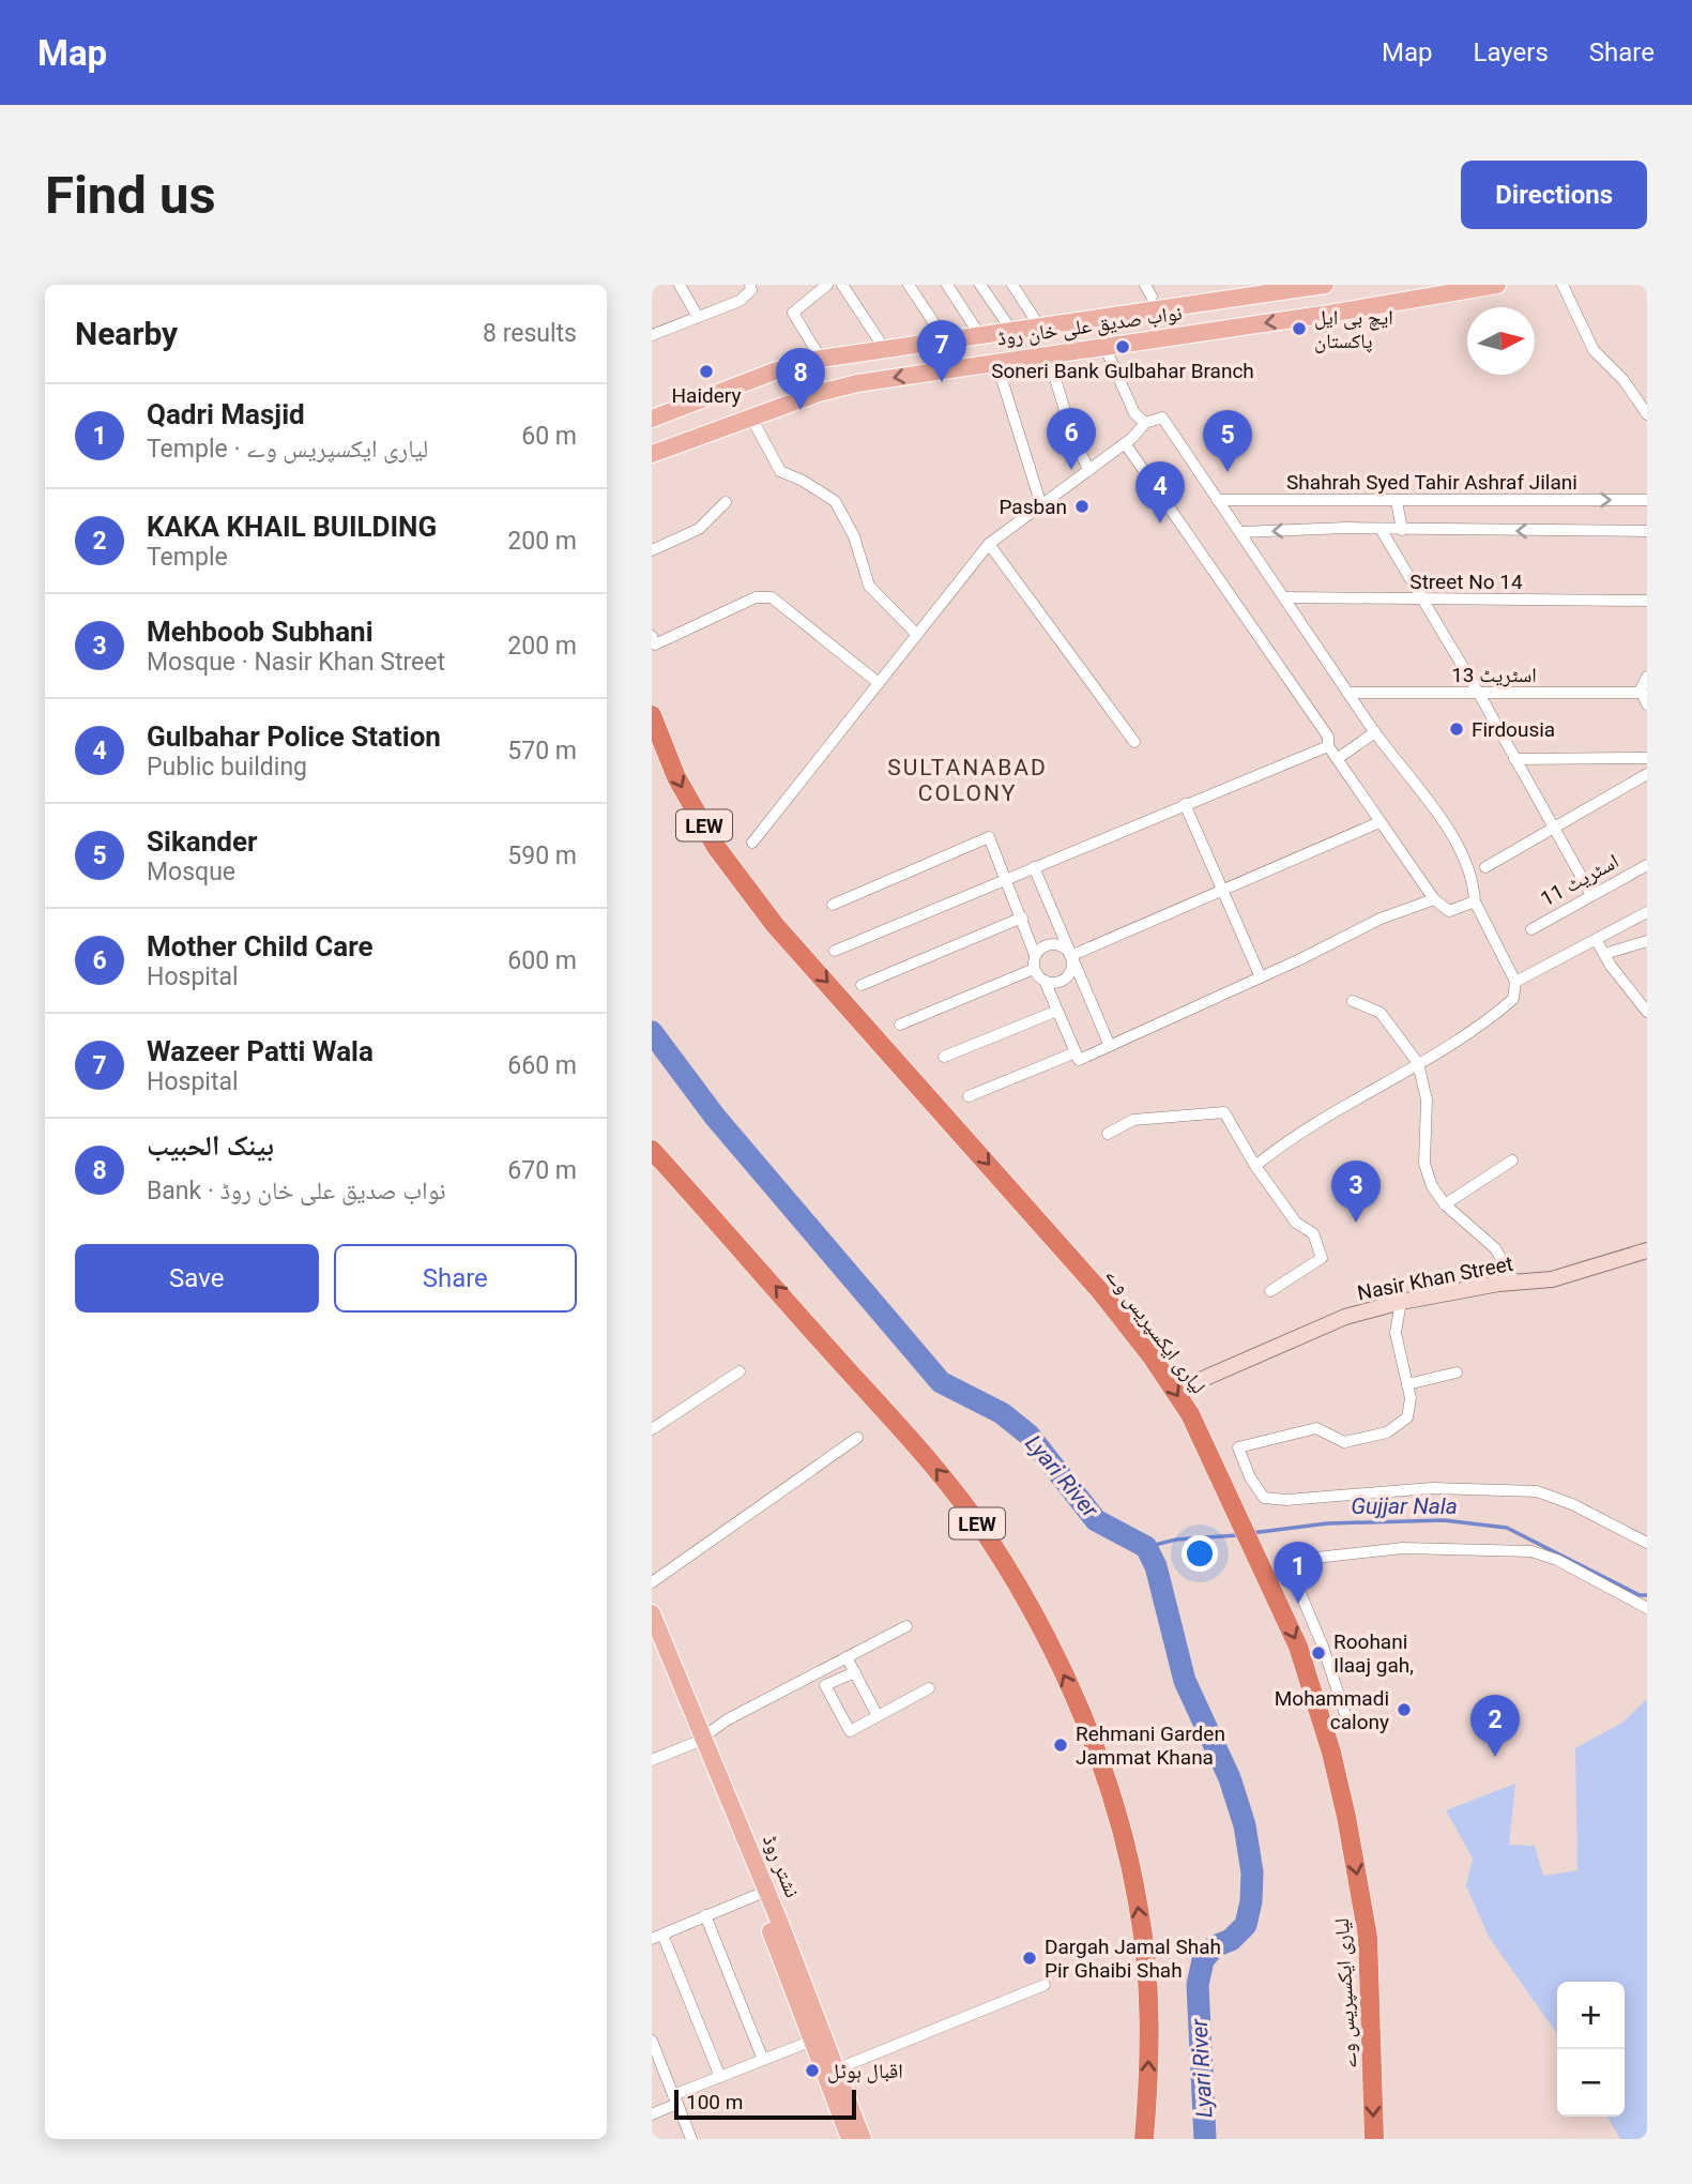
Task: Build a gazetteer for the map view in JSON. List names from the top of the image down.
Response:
{
  "streets": {
    "highway": ["LEW", "لیاری ایکسپریس وے"],
    "main road": ["نواب صدیق علی خان روڈ", "نشتر روڈ"],
    "street": [
      "Shahrah Syed Tahir Ashraf Jilani",
      "Street No 14",
      "اسٹریٹ 13",
      "اسٹریٹ 11",
      "Nasir Khan Street"
    ]
  },
  "one_way": ["لیاری ایکسپریس وے"],
  "districts": ["SULTANABAD COLONY"],
  "water": ["Lyari River", "Gujjar Nala"],
  "places": [
    "ایچ بی ایل پاکستان",
    "Soneri Bank Gulbahar Branch",
    "Haidery",
    "Pasban",
    "Firdousia",
    "Roohani Ilaaj gah,",
    "Mohammadi calony",
    "Rehmani Garden Jammat Khana",
    "Dargah Jamal Shah Pir Ghaibi Shah",
    "اقبال ہوٹل"
  ],
  "scale_bar": "100 m",
  "north": "right",
  "page": {
    "header": "Map",
    "nav": ["Map", "Layers", "Share"],
    "buttons": [
      "Directions",
      ["Save", "Share"]
    ],
    "title": "Find us",
    "heading": ["Nearby", "8 results"],
    "pins": [
      "7",
      "8",
      "6",
      "5",
      "4",
      "3",
      "1",
      "2"
    ],
    "list": [
      {
        "mark": "1",
        "name": "Qadri Masjid",
        "note": "Temple · لیاری ایکسپریس وے",
        "value": "60 m"
      },
      {
        "mark": "2",
        "name": "KAKA KHAIL BUILDING",
        "note": "Temple",
        "value": "200 m"
      },
      {
        "mark": "3",
        "name": "Mehboob Subhani",
        "note": "Mosque · Nasir Khan Street",
        "value": "200 m"
      },
      {
        "mark": "4",
        "name": "Gulbahar Police Station",
        "note": "Public building",
        "value": "570 m"
      },
      {
        "mark": "5",
        "name": "Sikander",
        "note": "Mosque",
        "value": "590 m"
      },
      {
        "mark": "6",
        "name": "Mother Child Care",
        "note": "Hospital",
        "value": "600 m"
      },
      {
        "mark": "7",
        "name": "Wazeer Patti Wala",
        "note": "Hospital",
        "value": "660 m"
      },
      {
        "mark": "8",
        "name": "بينک الحبيب",
        "note": "Bank · نواب صدیق علی خان روڈ",
        "value": "670 m"
      }
    ],
    "map_buttons": ["+", "−"],
    "scale": "100 m"
  }
}
